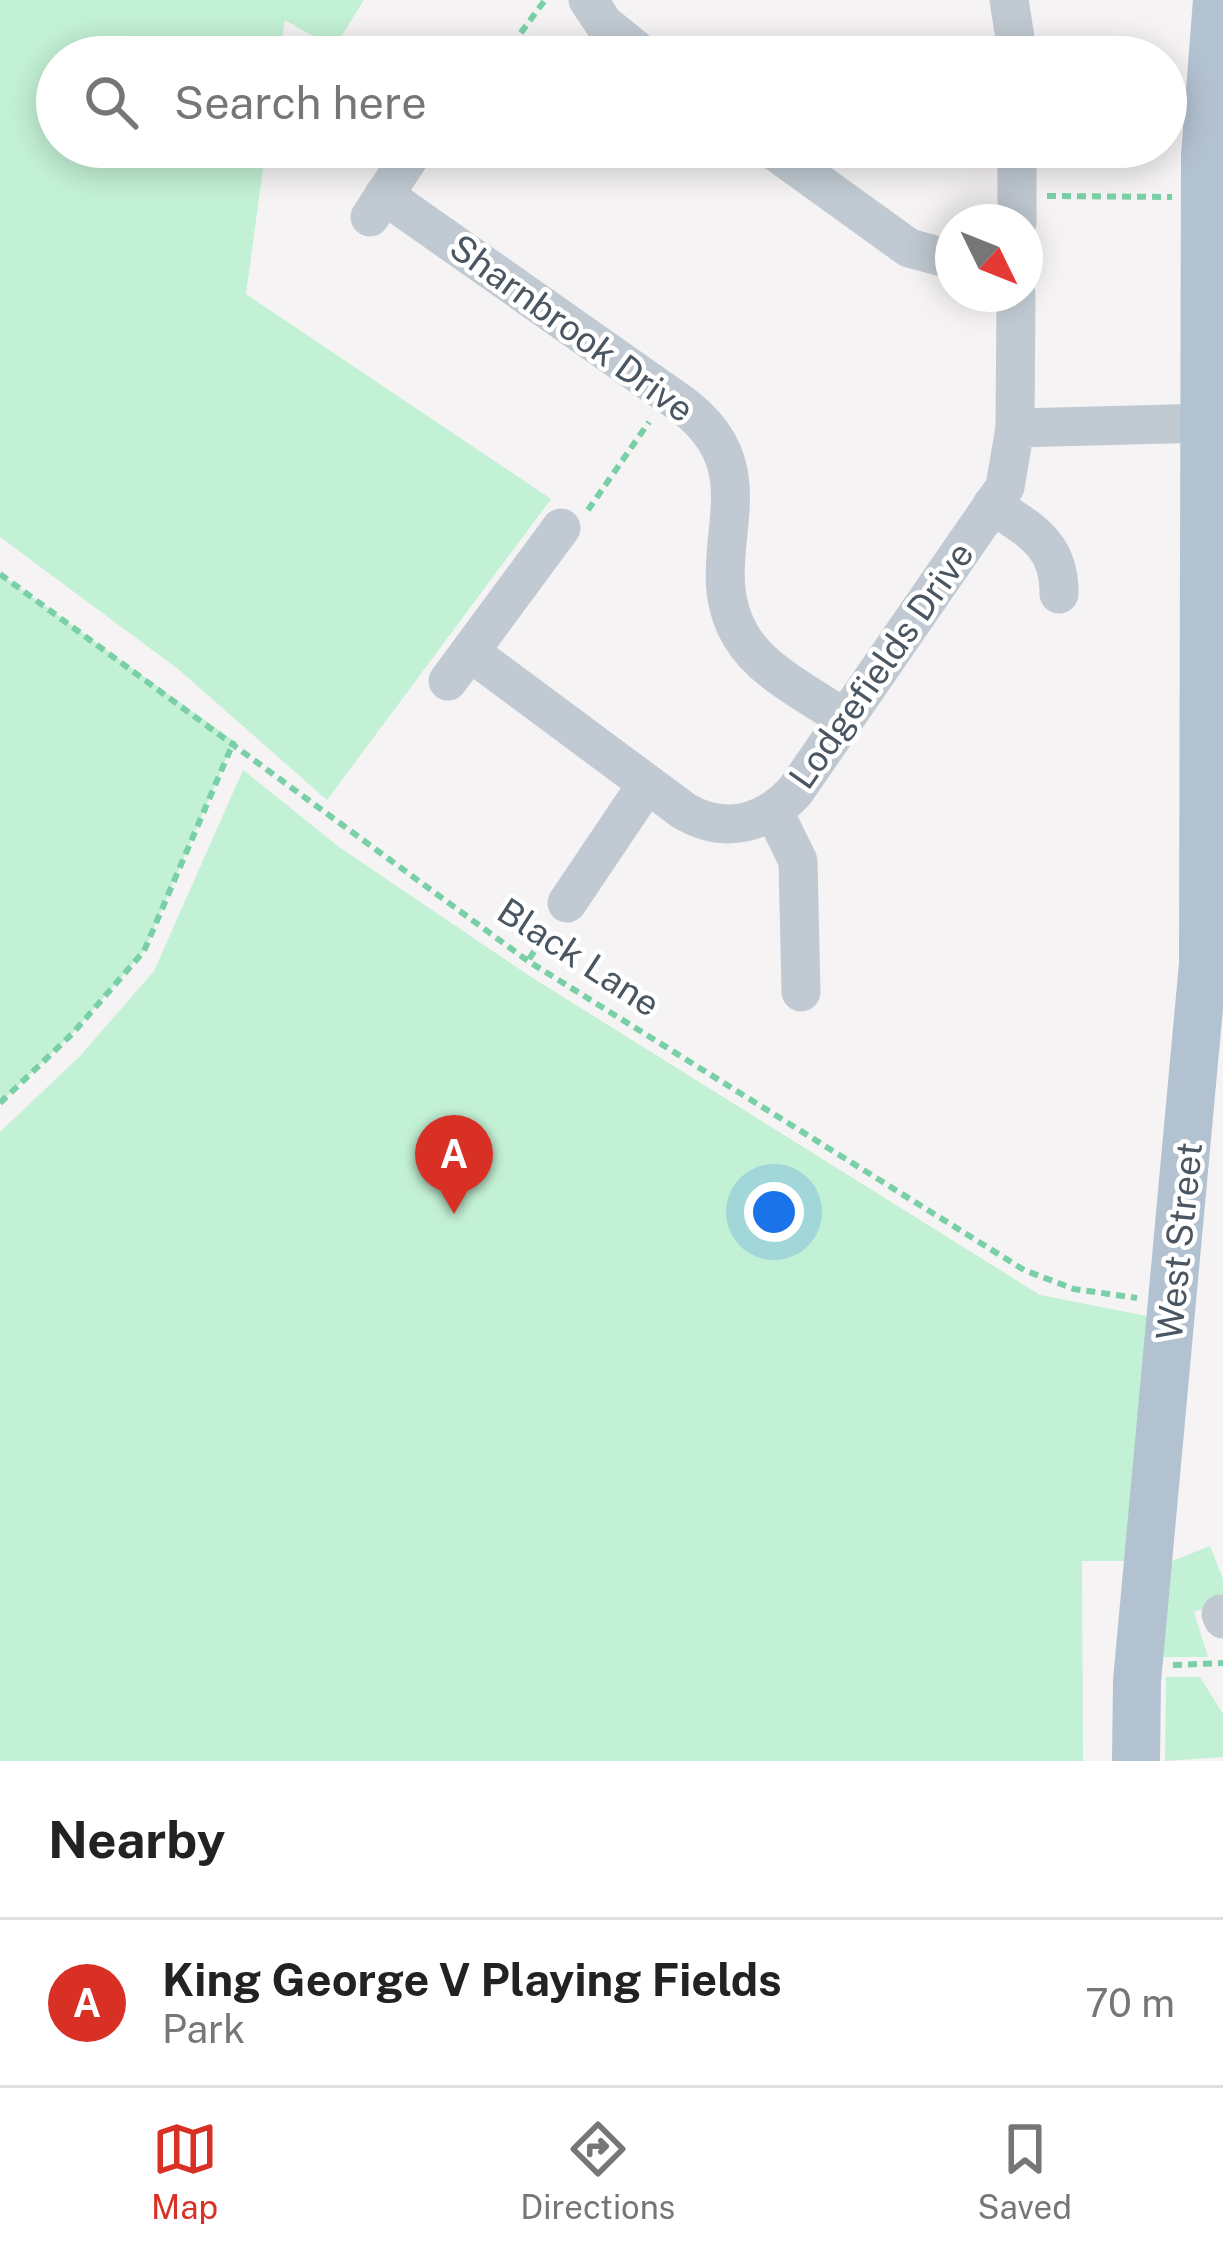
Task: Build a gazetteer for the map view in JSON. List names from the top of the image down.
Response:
{
  "streets": {
    "main road": ["West Street"],
    "street": ["Sharnbrook Drive", "Lodgefields Drive"],
    "path": ["Black Lane"]
  },
  "crossings": [
    ["Sharnbrook Drive", "Lodgefields Drive"],
    ["Black Lane", "West Street"]
  ],
  "north": "bottom right",
  "page": {
    "search": "Search here",
    "pins": "A",
    "heading": "Nearby",
    "list": [
      {
        "mark": "A",
        "name": "King George V Playing Fields",
        "note": "Park",
        "value": "70 m"
      }
    ],
    "nav": ["Map", "Directions", "Saved"]
  }
}
